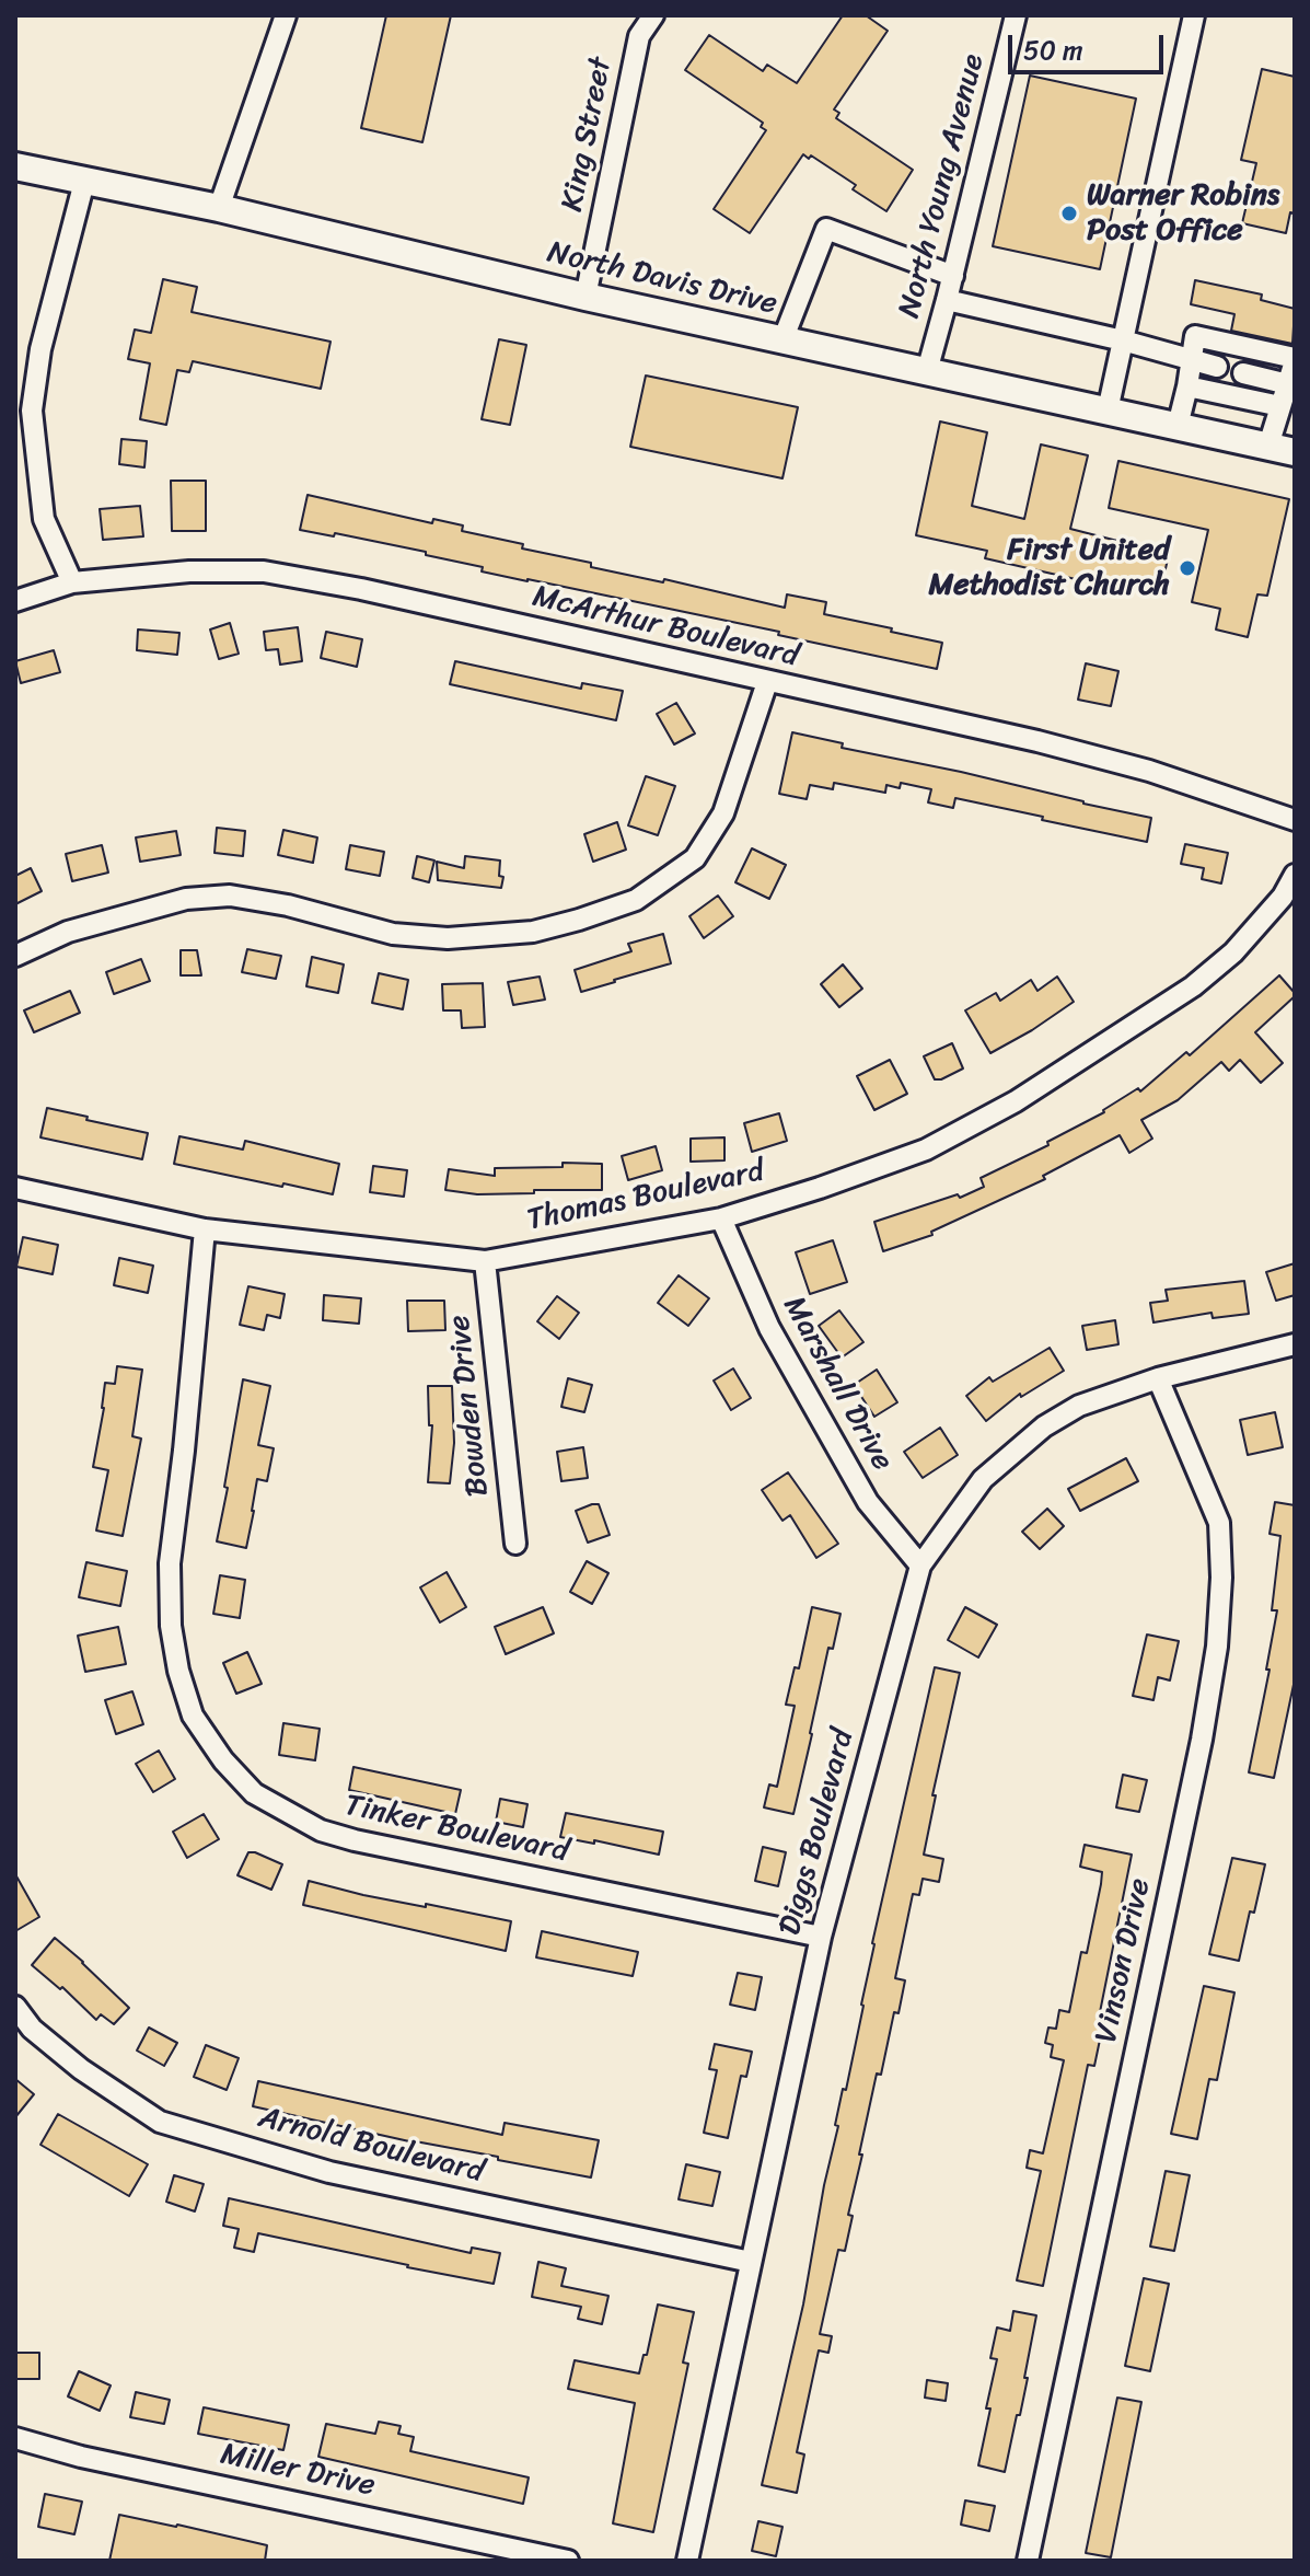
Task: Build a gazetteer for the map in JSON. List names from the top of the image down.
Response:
{
  "streets": {
    "main road": ["North Davis Drive"],
    "street": [
      "King Street",
      "North Young Avenue",
      "McArthur Boulevard",
      "Thomas Boulevard",
      "Marshall Drive",
      "Bowden Drive",
      "Tinker Boulevard",
      "Diggs Boulevard",
      "Vinson Drive",
      "Arnold Boulevard",
      "Miller Drive"
    ]
  },
  "crossings": [
    ["King Street", "North Davis Drive"],
    ["North Young Avenue", "North Davis Drive"],
    ["Thomas Boulevard", "Marshall Drive"],
    ["Thomas Boulevard", "Bowden Drive"],
    ["Thomas Boulevard", "Tinker Boulevard"],
    ["Marshall Drive", "Diggs Boulevard"],
    ["Tinker Boulevard", "Diggs Boulevard"],
    ["Diggs Boulevard", "Vinson Drive"],
    ["Diggs Boulevard", "Arnold Boulevard"]
  ],
  "places": ["Warner Robins Post Office", "First United Methodist Church"],
  "scale_bar": "50 m"
}
